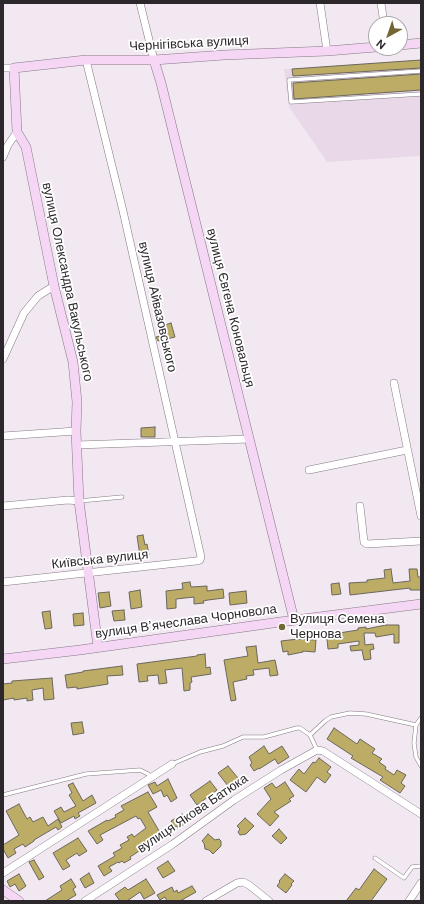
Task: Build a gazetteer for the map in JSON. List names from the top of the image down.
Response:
{
  "streets": {
    "street": [
      "Чернігівська вулиця",
      "вулиця Олександра Вакульського",
      "вулиця Айвазовського",
      "вулиця Євгена Коновальця",
      "Київська вулиця",
      "вулиця Вʼячеслава Чорновола",
      "вулиця Якова Батюка"
    ]
  },
  "crossings": [
    ["Чернігівська вулиця", "вулиця Олександра Вакульського"],
    ["Чернігівська вулиця", "вулиця Айвазовського"],
    ["Чернігівська вулиця", "вулиця Євгена Коновальця"],
    ["вулиця Олександра Вакульського", "Київська вулиця"],
    ["вулиця Олександра Вакульського", "вулиця Вʼячеслава Чорновола"],
    ["вулиця Айвазовського", "Київська вулиця"],
    ["вулиця Євгена Коновальця", "вулиця Вʼячеслава Чорновола"]
  ],
  "places": ["Вулиця Семена Чернова"],
  "north": "bottom left"
}
